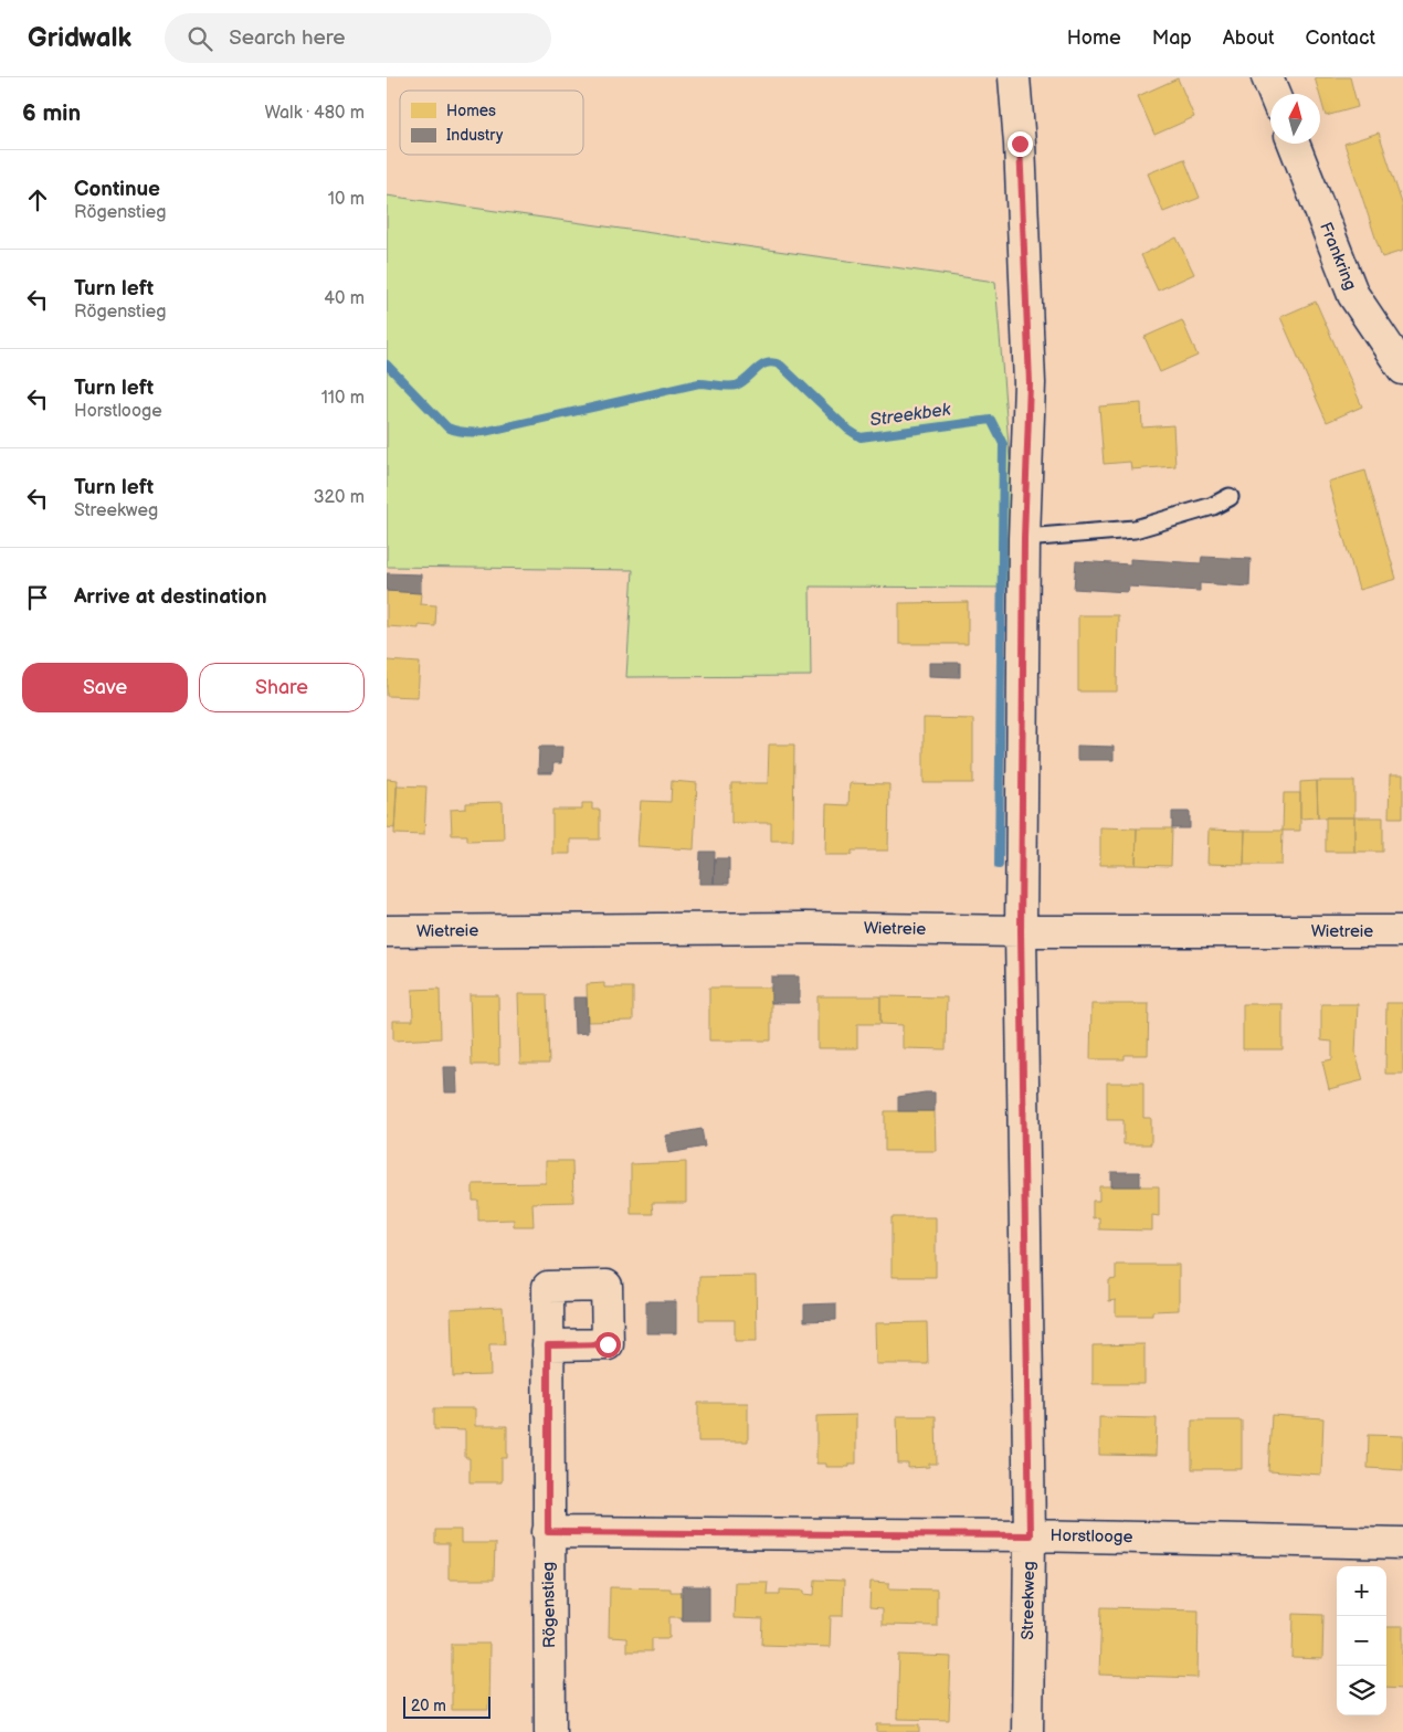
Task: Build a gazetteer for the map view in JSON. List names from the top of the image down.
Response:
{
  "streets": {
    "street": [
      "Frankring",
      "Wietreie",
      "Horstlooge",
      "Streekweg",
      "Rögenstieg"
    ]
  },
  "crossings": [
    ["Wietreie", "Streekweg"],
    ["Horstlooge", "Streekweg"],
    ["Horstlooge", "Rögenstieg"]
  ],
  "water": ["Streekbek"],
  "legend": ["Homes", "Industry"],
  "scale_bar": "20 m",
  "north": "top",
  "page": {
    "header": "Gridwalk",
    "search": "Search here",
    "nav": [
      "Home",
      "Map",
      "About",
      "Contact"
    ],
    "heading": ["6 min", "Walk · 480 m"],
    "list": [
      ["Continue", "Rögenstieg", "10 m"],
      ["Turn left", "Rögenstieg", "40 m"],
      ["Turn left", "Horstlooge", "110 m"],
      ["Turn left", "Streekweg", "320 m"],
      "Arrive at destination"
    ],
    "buttons": ["Save", "Share"],
    "map_buttons": ["+", "−"],
    "scale": "20 m"
  }
}
